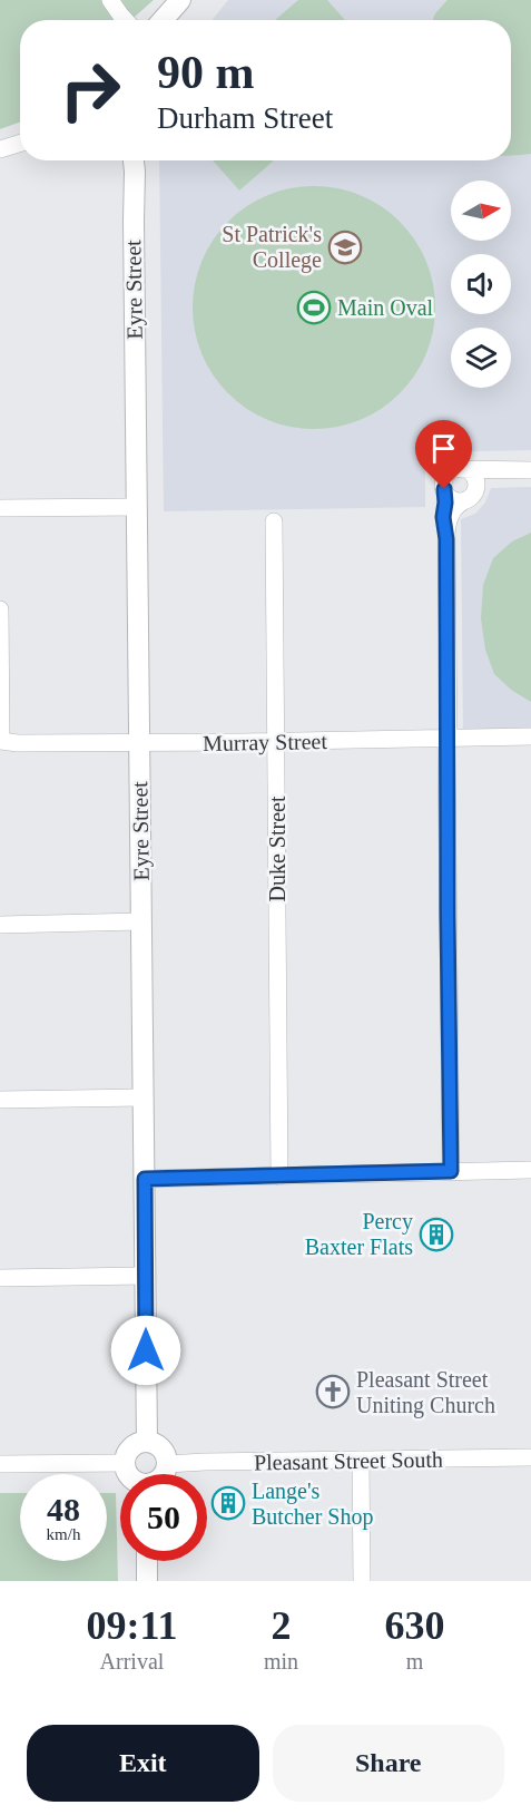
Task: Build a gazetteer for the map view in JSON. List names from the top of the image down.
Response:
{
  "streets": {
    "main road": ["Eyre Street"],
    "street": ["Murray Street", "Duke Street", "Pleasant Street South"]
  },
  "crossings": [
    ["Eyre Street", "Murray Street"],
    ["Murray Street", "Duke Street"]
  ],
  "places": {
    "school or university": ["St Patrick's College"],
    "sports": ["Main Oval"],
    "building": ["Percy Baxter Flats", "Lange's Butcher Shop"],
    "church": ["Pleasant Street Uniting Church"]
  },
  "north": "right",
  "page": {
    "turn": ["90 m", "Durham Street"],
    "speed": "48 km/h",
    "limit": "50",
    "eta": [
      "09:11",
      "Arrival",
      "2",
      "min",
      "630",
      "m"
    ],
    "buttons": ["Exit", "Share"]
  }
}
